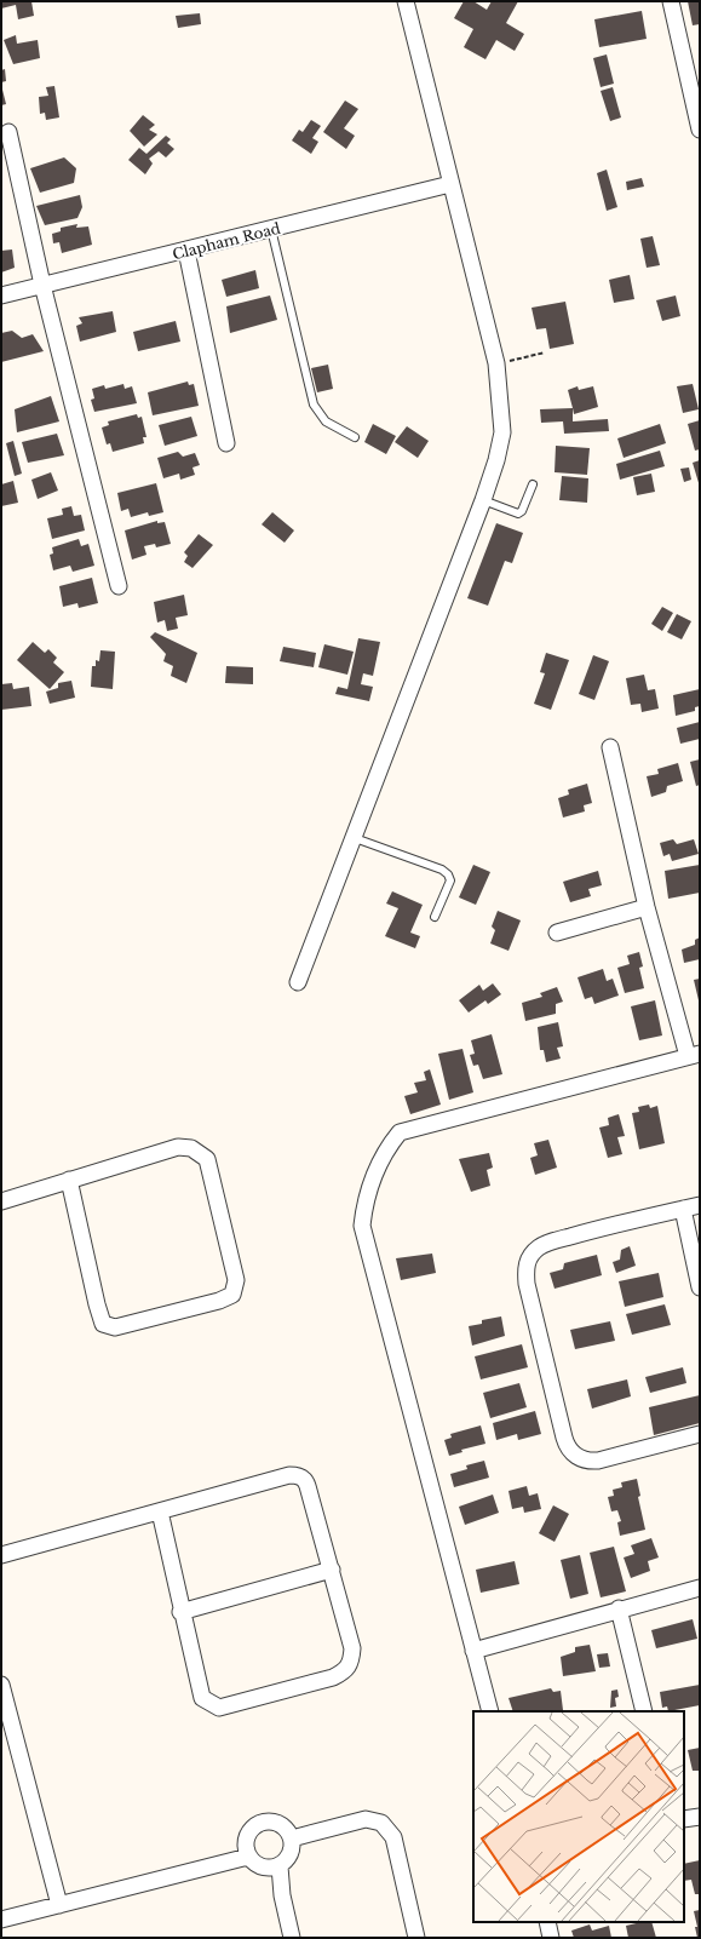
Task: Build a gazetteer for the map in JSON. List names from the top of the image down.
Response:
{
  "streets": {
    "street": ["Clapham Road"]
  }
}
